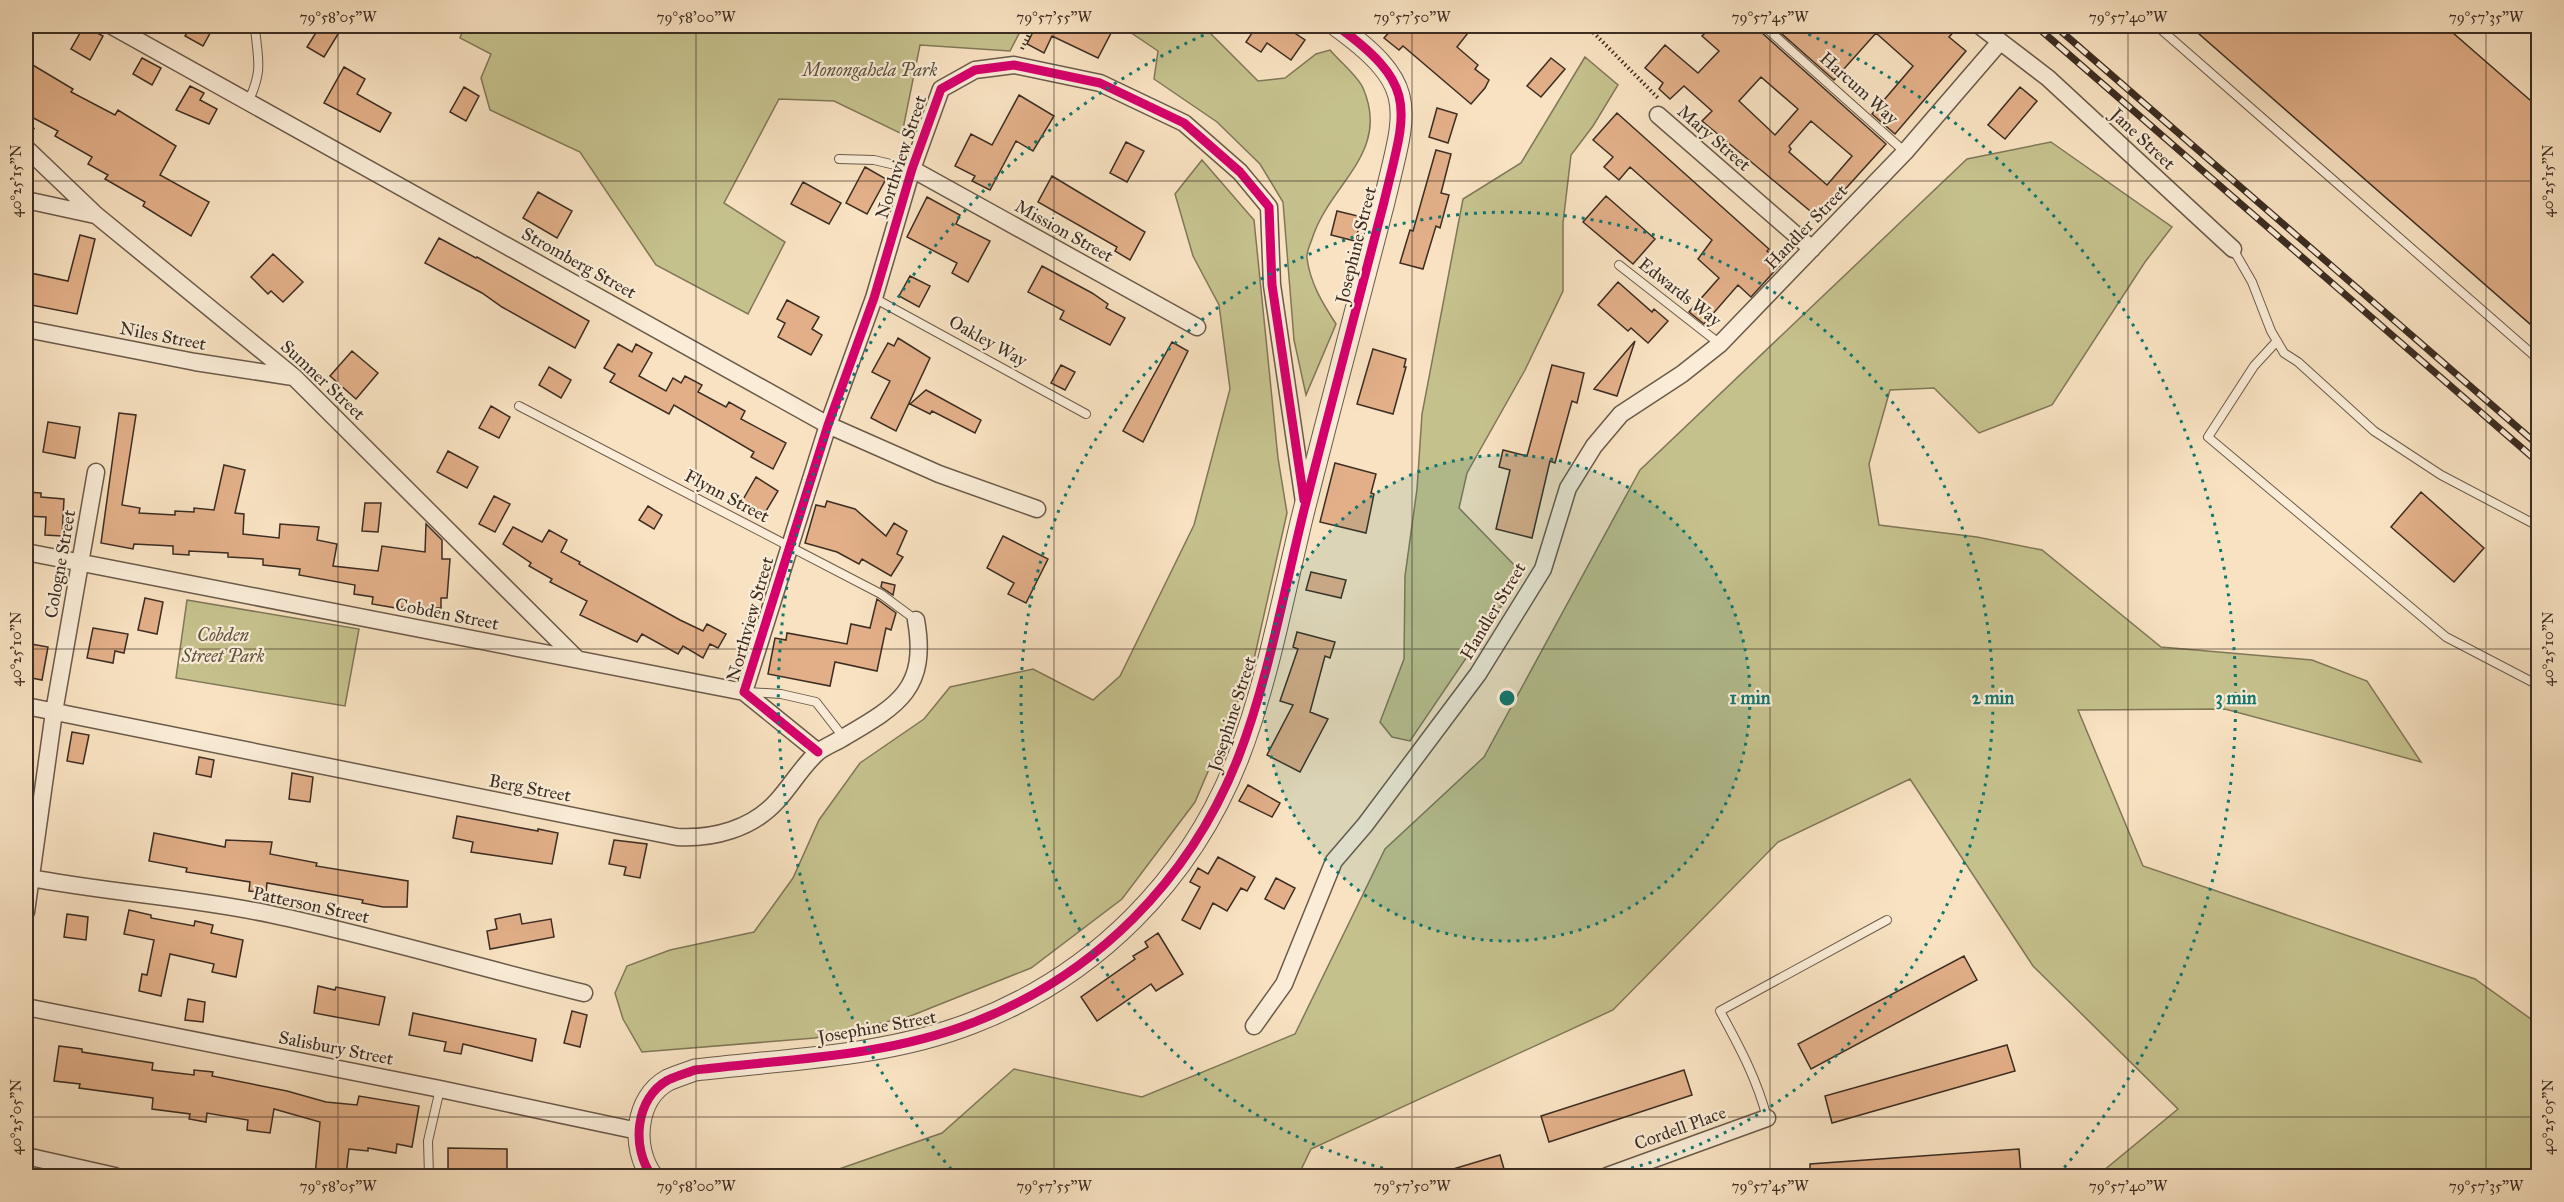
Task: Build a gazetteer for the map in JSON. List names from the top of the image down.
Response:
{
  "streets": {
    "street": [
      "Mary Street",
      "Jane Street",
      "Northview Street",
      "Handler Street",
      "Mission Street",
      "Josephine Street",
      "Stromberg Street",
      "Niles Street",
      "Sumner Street",
      "Cologne Street",
      "Cobden Street",
      "Berg Street",
      "Patterson Street",
      "Salisbury Street",
      "Cordell Place"
    ],
    "lane": [
      "Harcum Way",
      "Edwards Way",
      "Oakley Way",
      "Flynn Street"
    ]
  },
  "crossings": [
    ["Harcum Way", "Handler Street"],
    ["Mary Street", "Handler Street"],
    ["Jane Street", "Handler Street"],
    ["Northview Street", "Mission Street"],
    ["Northview Street", "Josephine Street"],
    ["Northview Street", "Stromberg Street"],
    ["Northview Street", "Oakley Way"],
    ["Northview Street", "Flynn Street"],
    ["Northview Street", "Cobden Street"],
    ["Northview Street", "Berg Street"],
    ["Handler Street", "Edwards Way"],
    ["Josephine Street", "Salisbury Street"],
    ["Niles Street", "Sumner Street"],
    ["Sumner Street", "Cobden Street"],
    ["Flynn Street", "Berg Street"],
    ["Cologne Street", "Cobden Street"],
    ["Cologne Street", "Berg Street"],
    ["Cologne Street", "Patterson Street"],
    ["Cobden Street", "Berg Street"]
  ],
  "parks": ["Monongahela Park", "Cobden Street Park"],
  "coordinates": [
    "79°58'05\"W",
    "79°58'00\"W",
    "79°57'55\"W",
    "79°57'50\"W",
    "79°57'45\"W",
    "79°57'40\"W",
    "79°57'35\"W",
    "40°25'15\"N",
    "40°25'10\"N",
    "40°25'05\"N"
  ],
  "rings": ["1 min", "2 min", "3 min"]
}
